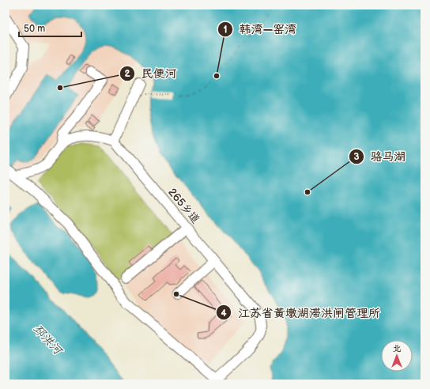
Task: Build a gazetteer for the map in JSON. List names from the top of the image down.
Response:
{
  "streets": {
    "street": ["265乡道"]
  },
  "water": ["邳洪河"],
  "places": [
    "韩湾—窑湾",
    "民便河",
    "骆马湖",
    "江苏省黄墩湖滞洪闸管理所"
  ],
  "scale_bar": "50 m",
  "north": "top"
}
